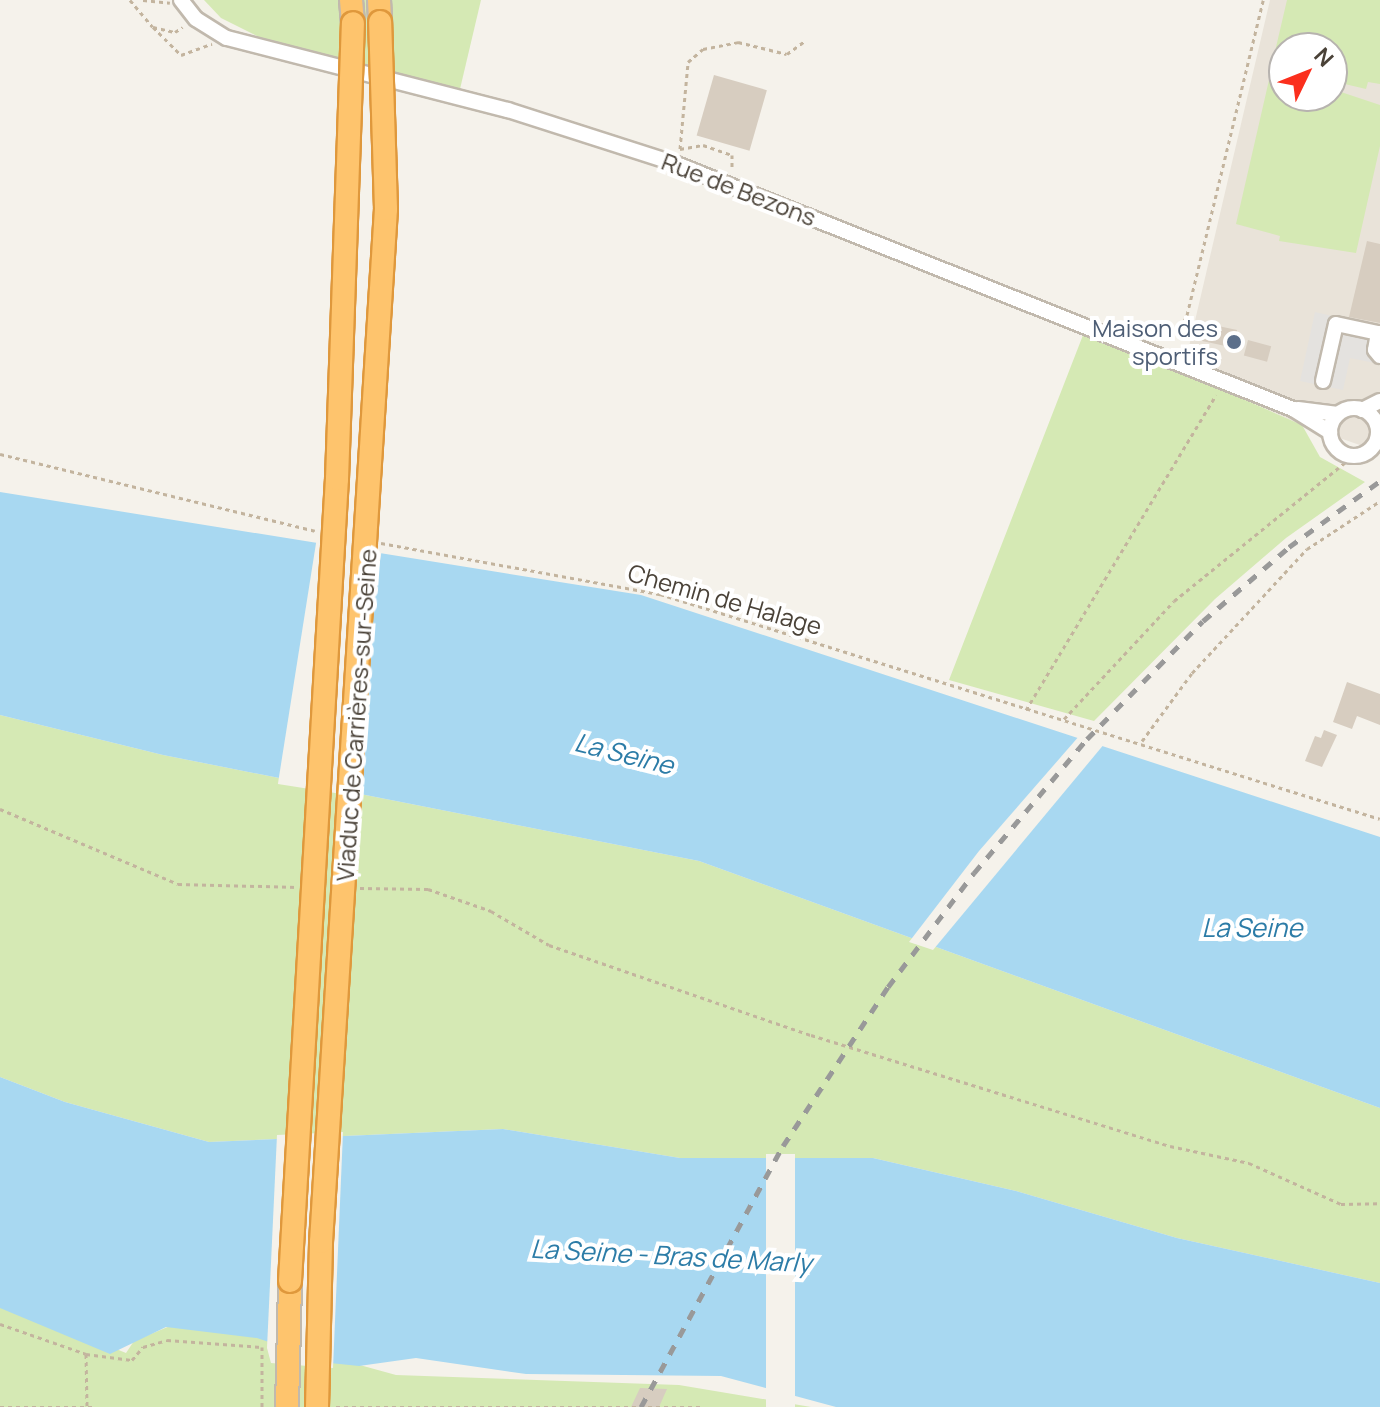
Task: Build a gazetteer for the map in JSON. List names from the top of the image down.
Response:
{
  "streets": {
    "highway": ["Viaduc de Carrières-sur-Seine"],
    "street": ["Rue de Bezons"],
    "path": ["Chemin de Halage"]
  },
  "water": ["La Seine", "La Seine - Bras de Marly"],
  "places": ["Maison des sportifs"],
  "north": "top right"
}
